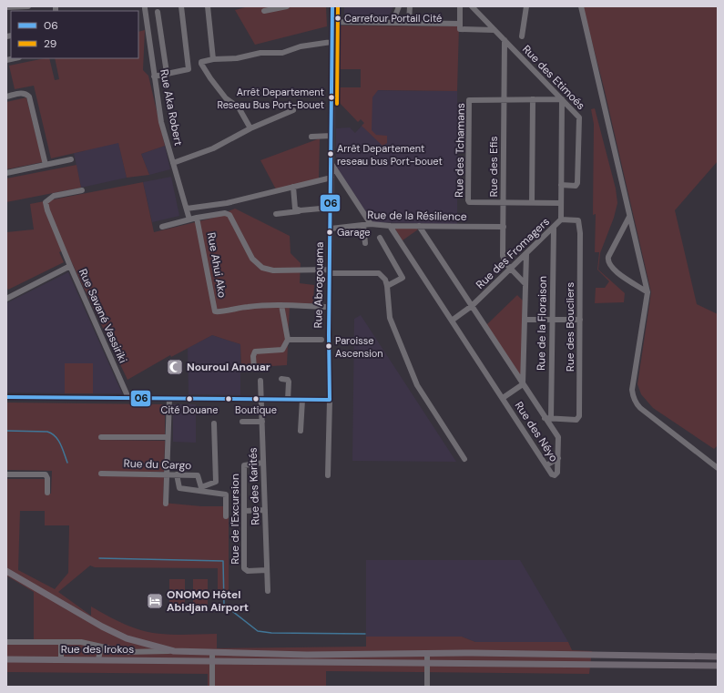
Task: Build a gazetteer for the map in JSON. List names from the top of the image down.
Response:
{
  "streets": {
    "main road": ["Rue des Irokos"],
    "street": [
      "Rue des Etimoés",
      "Rue Aka Robert",
      "Rue des Tchamans",
      "Rue des Efis",
      "Rue de la Résilience",
      "Rue des Fromagers",
      "Rue Ahui Ako",
      "Rue Abrogouama",
      "Rue Savané Vassiriki",
      "Rue de la Floraison",
      "Rue des Boucliers",
      "Rue des Néyo",
      "Rue du Cargo",
      "Rue des Karités",
      "Rue de l'Excursion"
    ]
  },
  "crossings": [
    ["Rue des Etimoés", "Rue des Tchamans"],
    ["Rue des Etimoés", "Rue des Efis"],
    ["Rue des Etimoés", "Rue des Fromagers"],
    ["Rue des Tchamans", "Rue des Efis"],
    ["Rue des Tchamans", "Rue des Fromagers"],
    ["Rue des Efis", "Rue de la Résilience"],
    ["Rue des Efis", "Rue des Fromagers"],
    ["Rue de la Résilience", "Rue Abrogouama"],
    ["Rue de la Résilience", "Rue des Néyo"],
    ["Rue des Fromagers", "Rue de la Floraison"],
    ["Rue des Fromagers", "Rue des Boucliers"],
    ["Rue des Fromagers", "Rue des Néyo"],
    ["Rue Ahui Ako", "Rue Abrogouama"],
    ["Rue de la Floraison", "Rue des Boucliers"],
    ["Rue de la Floraison", "Rue des Néyo"],
    ["Rue des Boucliers", "Rue des Néyo"],
    ["Rue des Karités", "Rue de l'Excursion"]
  ],
  "places": {
    "other": [
      "Carrefour Portail Cité",
      "Arrêt Departement Reseau Bus Port-Bouet",
      "Arrêt Departement reseau bus Port-bouet",
      "Garage",
      "Paroisse Ascension",
      "Cité Douane",
      "Boutique"
    ],
    "mosque": ["Nouroul Anouar"],
    "hotel": ["ONOMO Hôtel Abidjan Airport"]
  },
  "lines": ["transit line 06", "transit line 29"],
  "legend": ["06", "29"]
}
